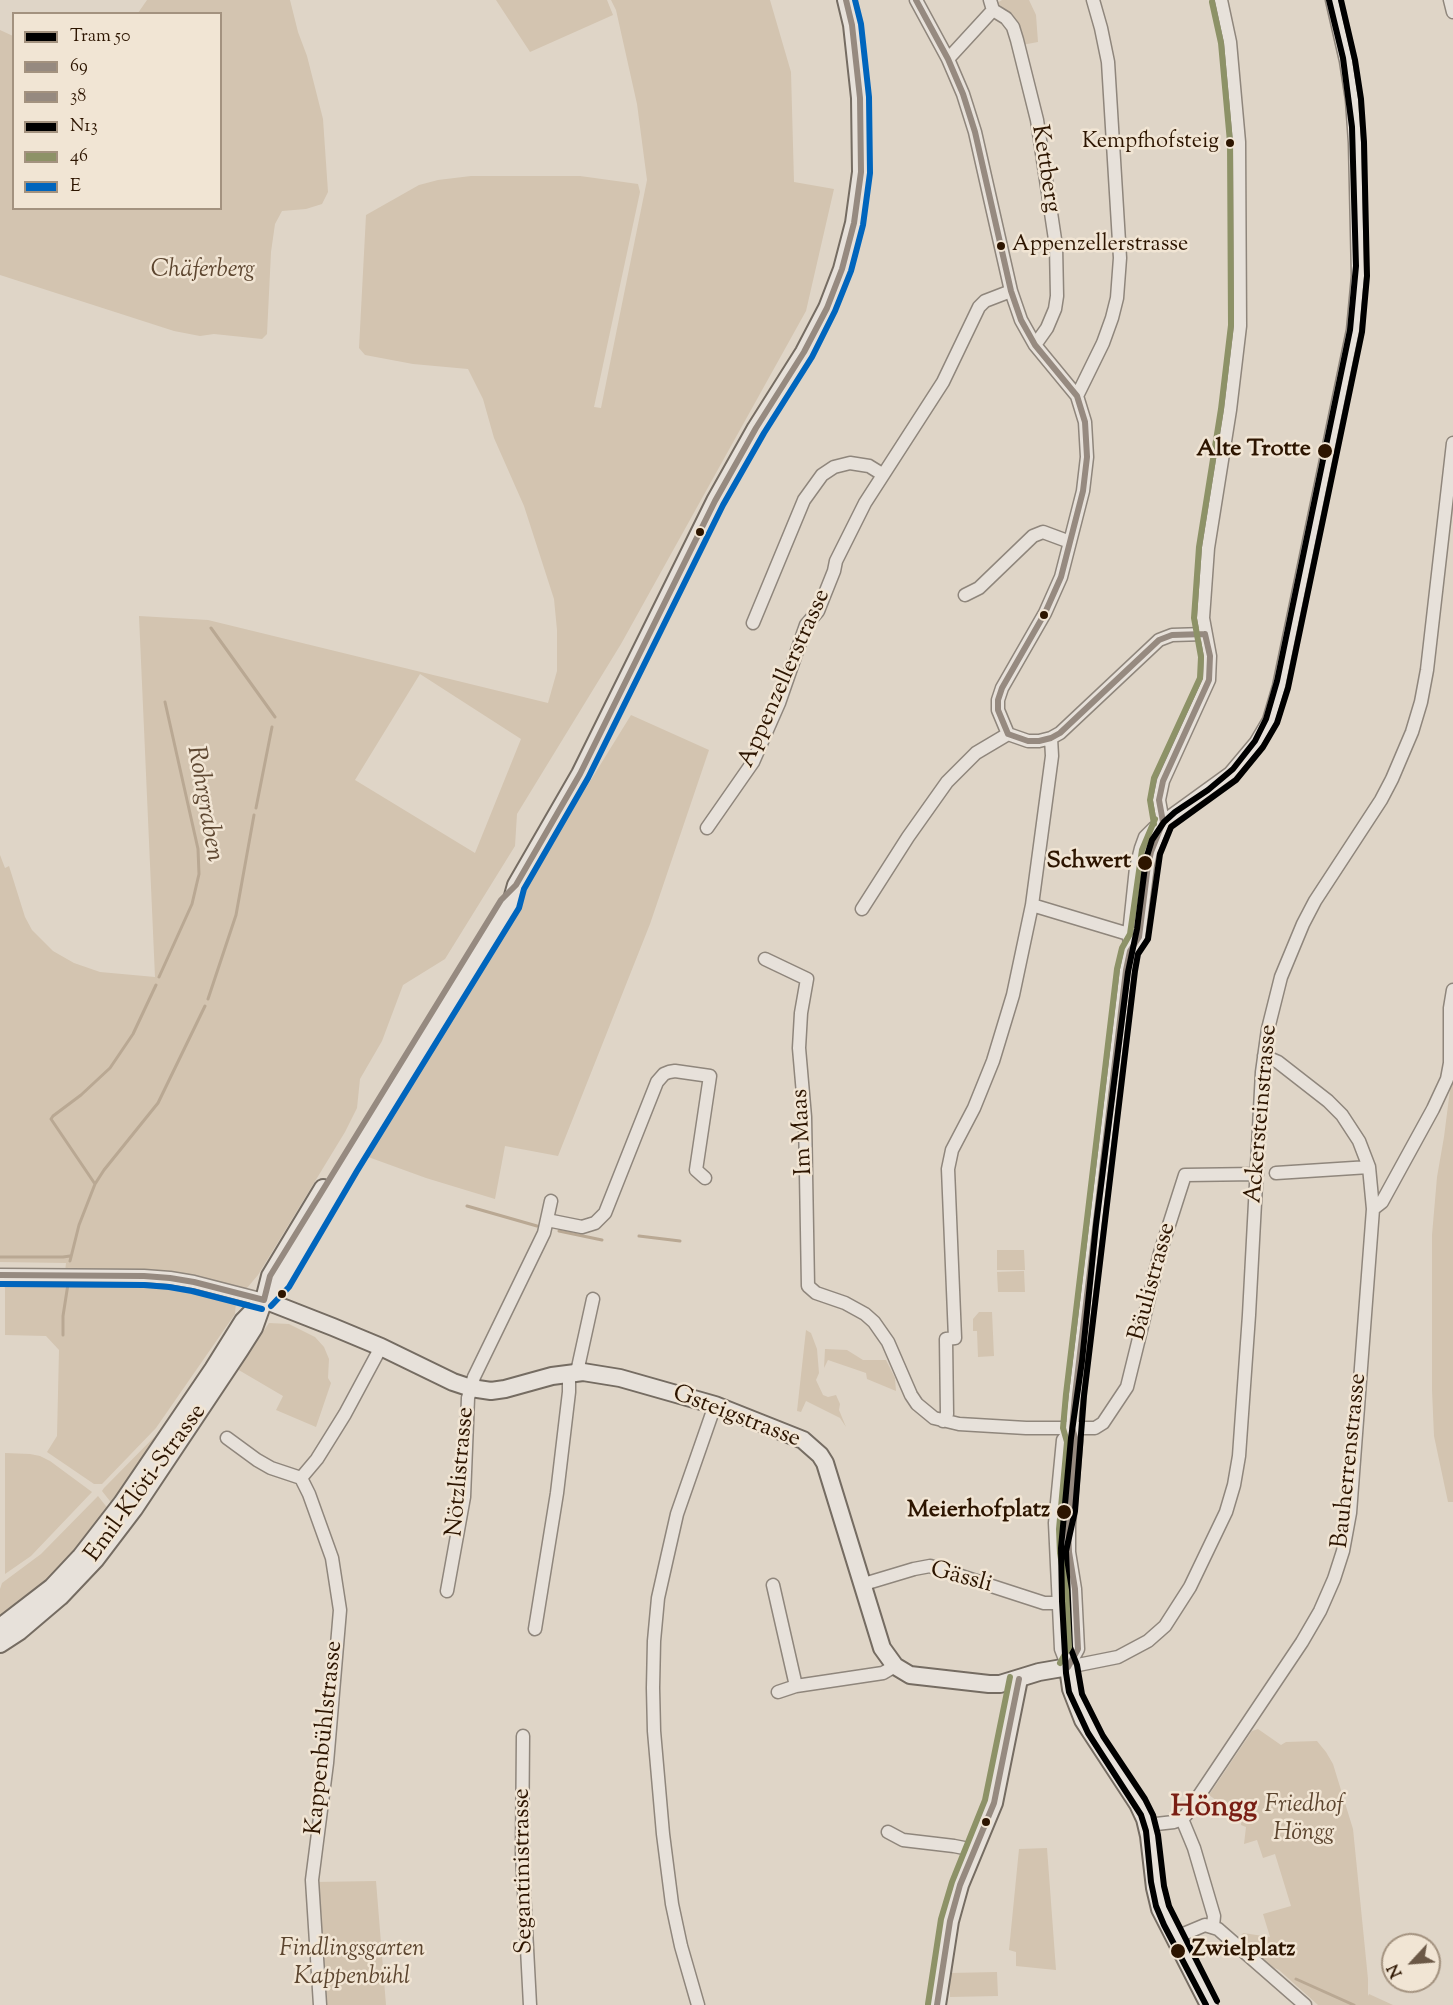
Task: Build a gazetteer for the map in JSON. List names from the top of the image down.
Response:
{
  "streets": {
    "street": [
      "Kettberg",
      "Appenzellerstrasse",
      "Ackersteinstrasse",
      "Im Maas",
      "Bäulistrasse",
      "Gsteigstrasse",
      "Bauherrenstrasse",
      "Nötzlistrasse",
      "Emil-Klöti-Strasse",
      "Gässli",
      "Kappenbühlstrasse",
      "Segantinistrasse"
    ]
  },
  "crossings": [
    ["Ackersteinstrasse", "Bäulistrasse"],
    ["Ackersteinstrasse", "Bauherrenstrasse"],
    ["Gsteigstrasse", "Nötzlistrasse"],
    ["Gsteigstrasse", "Emil-Klöti-Strasse"],
    ["Gsteigstrasse", "Gässli"]
  ],
  "districts": ["Höngg"],
  "water": ["Rohrgraben"],
  "parks": ["Chäferberg", "Friedhof Höngg", "Findlingsgarten Kappenbühl"],
  "places": [
    "Kempfhofsteig",
    "Appenzellerstrasse",
    "Alte Trotte",
    "Schwert",
    "Meierhofplatz",
    "Zwielplatz"
  ],
  "lines": [
    "tram line 50",
    "transit line 69",
    "transit line 38",
    "transit line N13",
    "transit line E",
    "transit line 46"
  ],
  "legend": [
    "Tram 50",
    "69",
    "38",
    "N13",
    "46",
    "E"
  ],
  "north": "bottom left"
}
